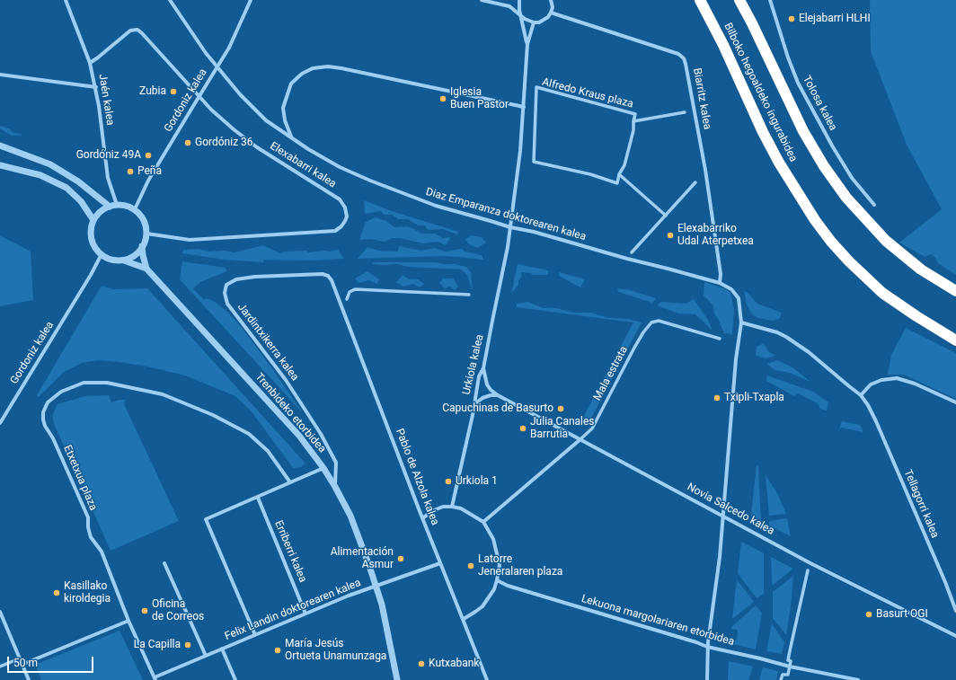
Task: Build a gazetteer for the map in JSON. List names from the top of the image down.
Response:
{
  "streets": {
    "highway": ["Bilboko hegoaldeko ingurabidea"],
    "street": [
      "Alfredo Kraus plaza",
      "Biarritz kalea",
      "Jaén kalea",
      "Gordoniz kalea",
      "Tolosa kalea",
      "Elexabarri kalea",
      "Diaz Emparanza doktorearen kalea",
      "Jardintxikerra kalea",
      "Urkiola kalea",
      "Mala estrata",
      "Trenbideko etorbidea",
      "Pablo de Alzola kalea",
      "Etxetxua plaza",
      "Tellagorri kalea",
      "Novia Salcedo kalea",
      "Erriberri kalea",
      "Felix Landin doktorearen kalea",
      "Lekuona margolariaren etorbidea"
    ]
  },
  "crossings": [
    ["Biarritz kalea", "Diaz Emparanza doktorearen kalea"],
    ["Jaén kalea", "Gordoniz kalea"],
    ["Jaén kalea", "Elexabarri kalea"],
    ["Gordoniz kalea", "Elexabarri kalea"],
    ["Diaz Emparanza doktorearen kalea", "Urkiola kalea"],
    ["Diaz Emparanza doktorearen kalea", "Novia Salcedo kalea"],
    ["Diaz Emparanza doktorearen kalea", "Lekuona margolariaren etorbidea"],
    ["Jardintxikerra kalea", "Trenbideko etorbidea"],
    ["Jardintxikerra kalea", "Pablo de Alzola kalea"],
    ["Urkiola kalea", "Novia Salcedo kalea"],
    ["Mala estrata", "Novia Salcedo kalea"],
    ["Trenbideko etorbidea", "Felix Landin doktorearen kalea"],
    ["Pablo de Alzola kalea", "Felix Landin doktorearen kalea"],
    ["Etxetxua plaza", "Felix Landin doktorearen kalea"],
    ["Erriberri kalea", "Felix Landin doktorearen kalea"]
  ],
  "places": [
    "Elejabarri HLHI",
    "Zubia",
    "Iglesia Buen Pastor",
    "Gordóniz 36",
    "Gordóniz 49A",
    "Peña",
    "Elexabarriko Udal Aterpetxea",
    "Txipli-Txapla",
    "Capuchinas de Basurto",
    "Julia Canales Barrutia",
    "Urkiola 1",
    "Alimentación Asmur",
    "Latorre Jeneralaren plaza",
    "Kasillako kiroldegia",
    "Oficina de Correos",
    "Basurt OGI",
    "La Capilla",
    "María Jesús Ortueta Unamunzaga",
    "Kutxabank"
  ],
  "scale_bar": "50 m"
}
